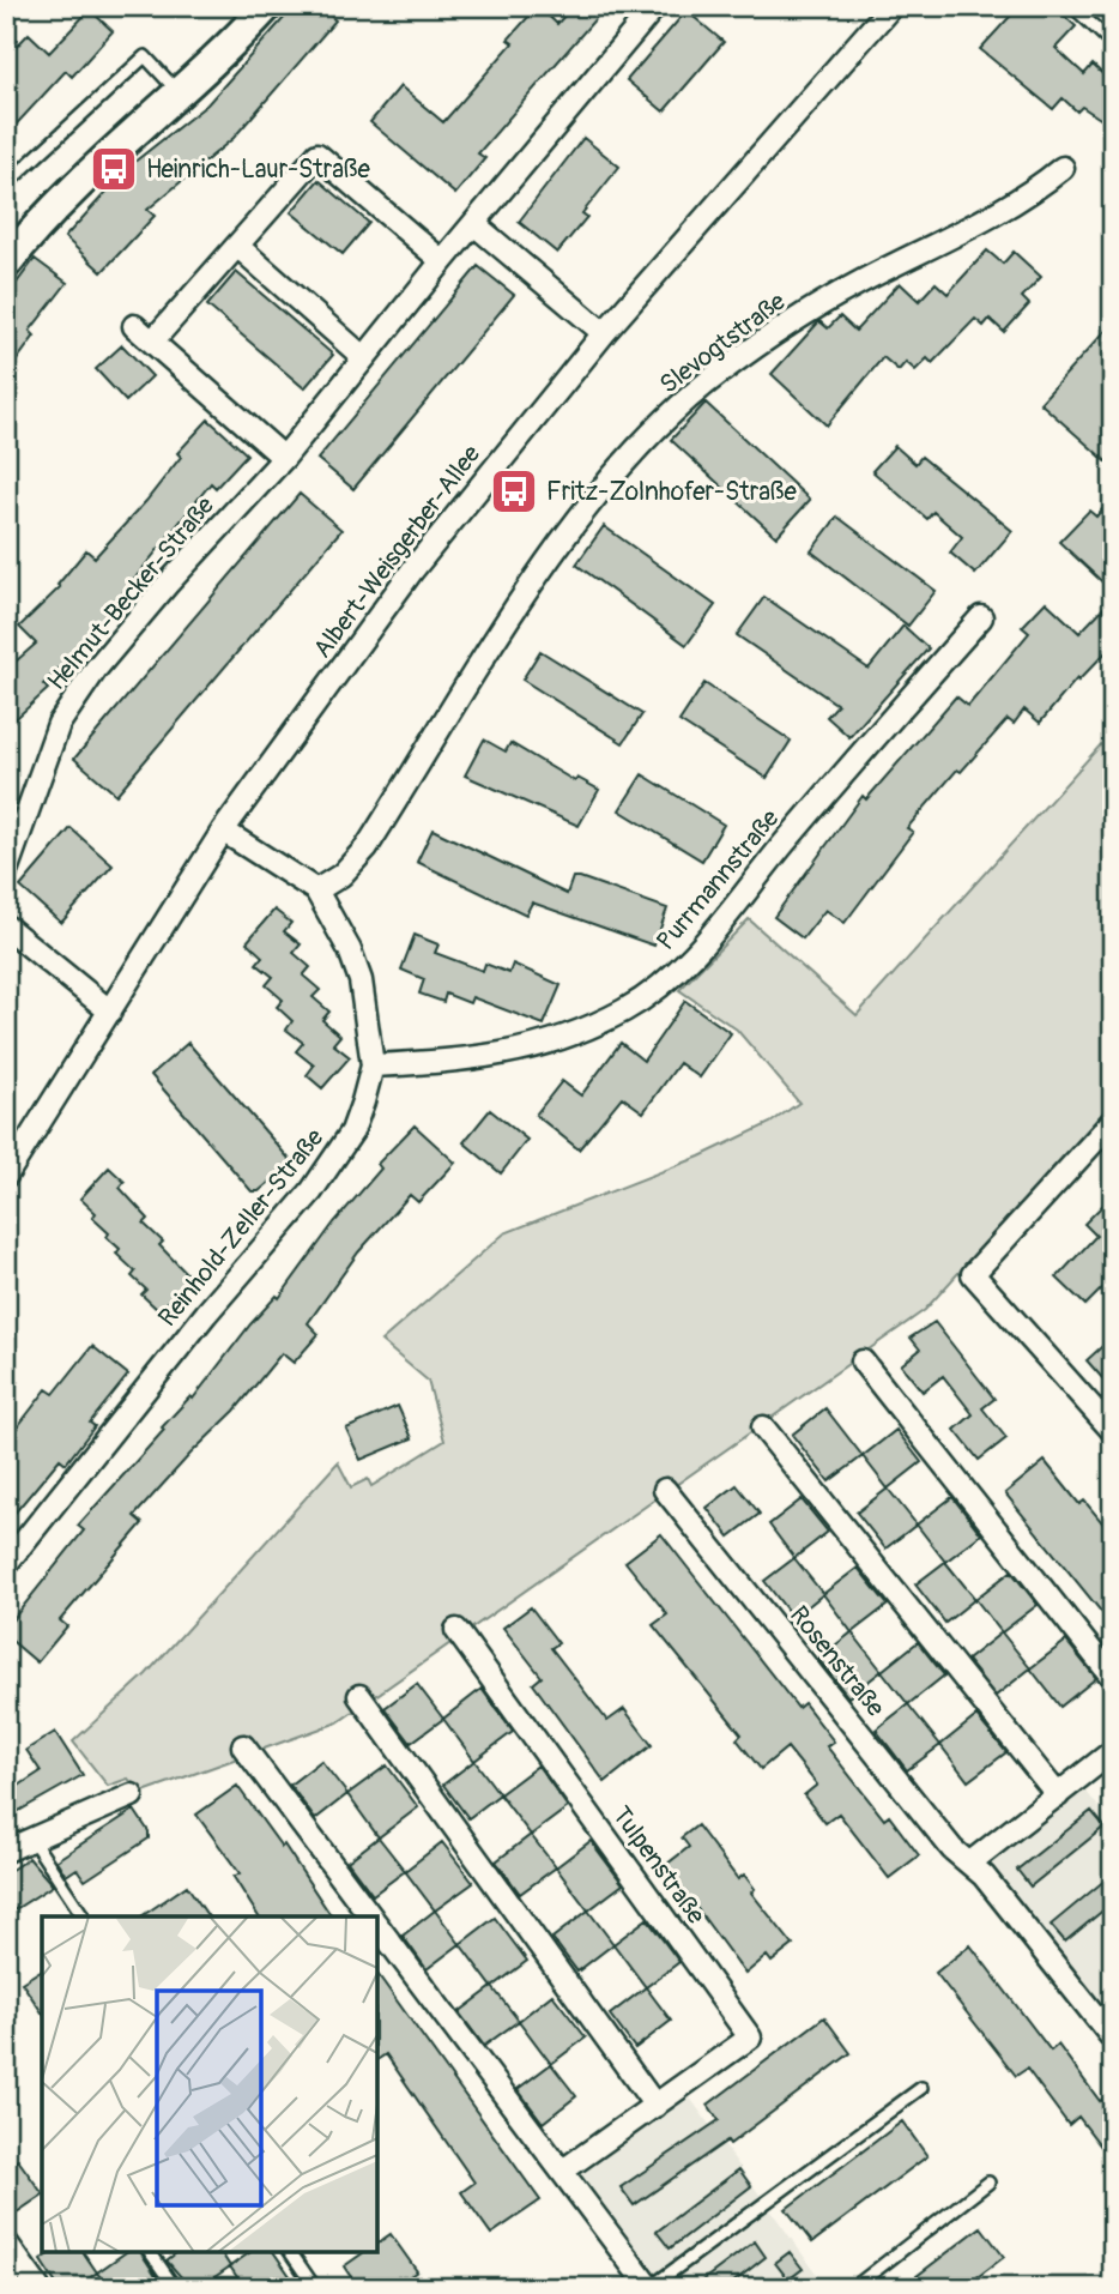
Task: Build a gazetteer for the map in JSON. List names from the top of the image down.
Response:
{
  "streets": {
    "street": [
      "Slevogtstraße",
      "Albert-Weisgerber-Allee",
      "Helmut-Becker-Straße",
      "Purrmannstraße",
      "Reinhold-Zeller-Straße",
      "Rosenstraße",
      "Tulpenstraße"
    ]
  },
  "crossings": [
    ["Slevogtstraße", "Reinhold-Zeller-Straße"],
    ["Albert-Weisgerber-Allee", "Reinhold-Zeller-Straße"],
    ["Purrmannstraße", "Reinhold-Zeller-Straße"]
  ],
  "places": {
    "bus stop": ["Heinrich-Laur-Straße", "Fritz-Zolnhofer-Straße"]
  }
}
